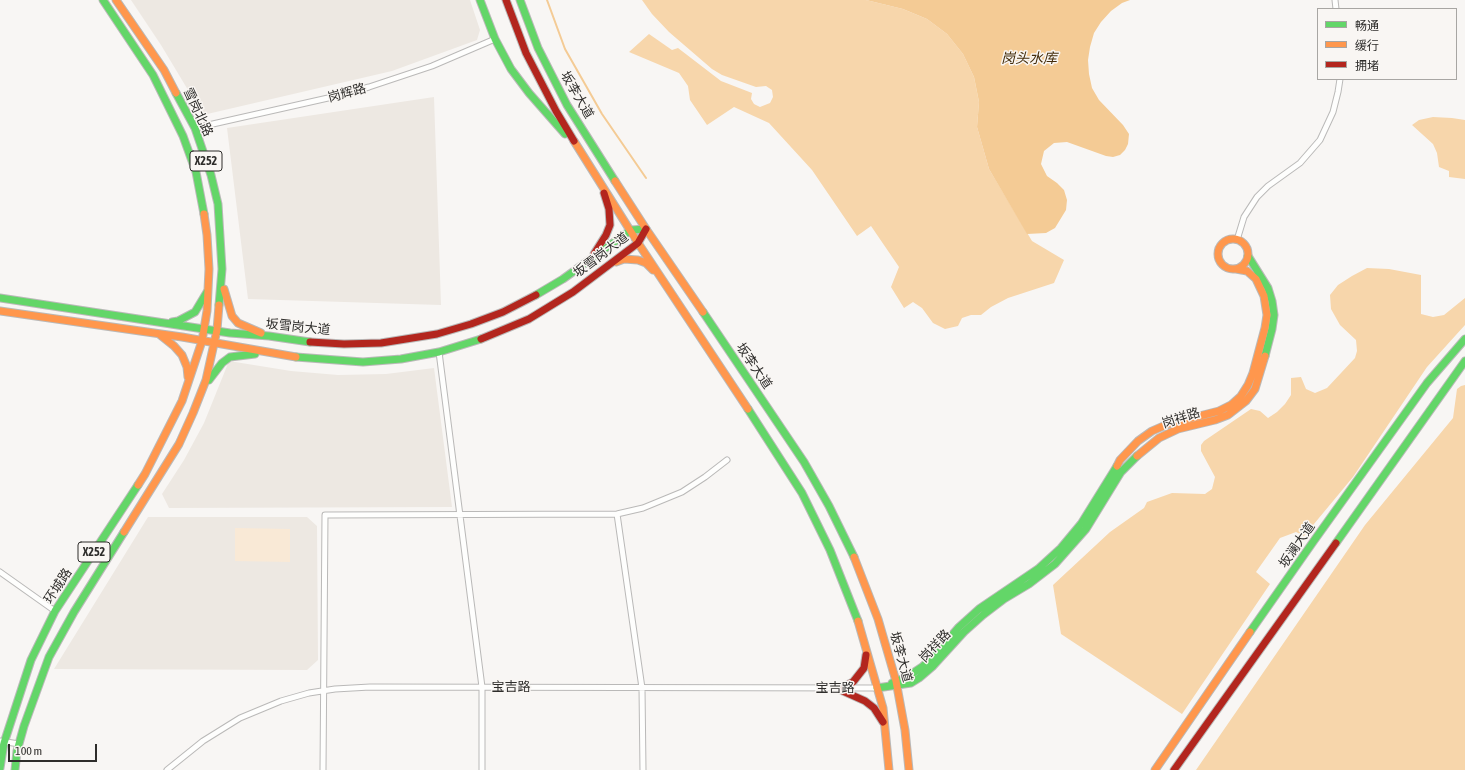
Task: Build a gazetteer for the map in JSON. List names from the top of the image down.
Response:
{
  "streets": {
    "main road": [
      "坂李大道",
      "雪岗北路",
      "X252",
      "坂雪岗大道",
      "岗祥路",
      "坂澜大道",
      "环城路"
    ],
    "street": ["岗辉路", "宝吉路"]
  },
  "crossings": [
    ["岗辉路", "雪岗北路"],
    ["坂李大道", "坂雪岗大道"],
    ["坂李大道", "岗祥路"],
    ["坂李大道", "宝吉路"],
    ["雪岗北路", "坂雪岗大道"],
    ["雪岗北路", "环城路"],
    ["坂雪岗大道", "环城路"],
    ["岗祥路", "宝吉路"]
  ],
  "water": ["岗头水库"],
  "legend": ["畅通", "缓行", "拥堵"],
  "scale_bar": "100 m"
}
